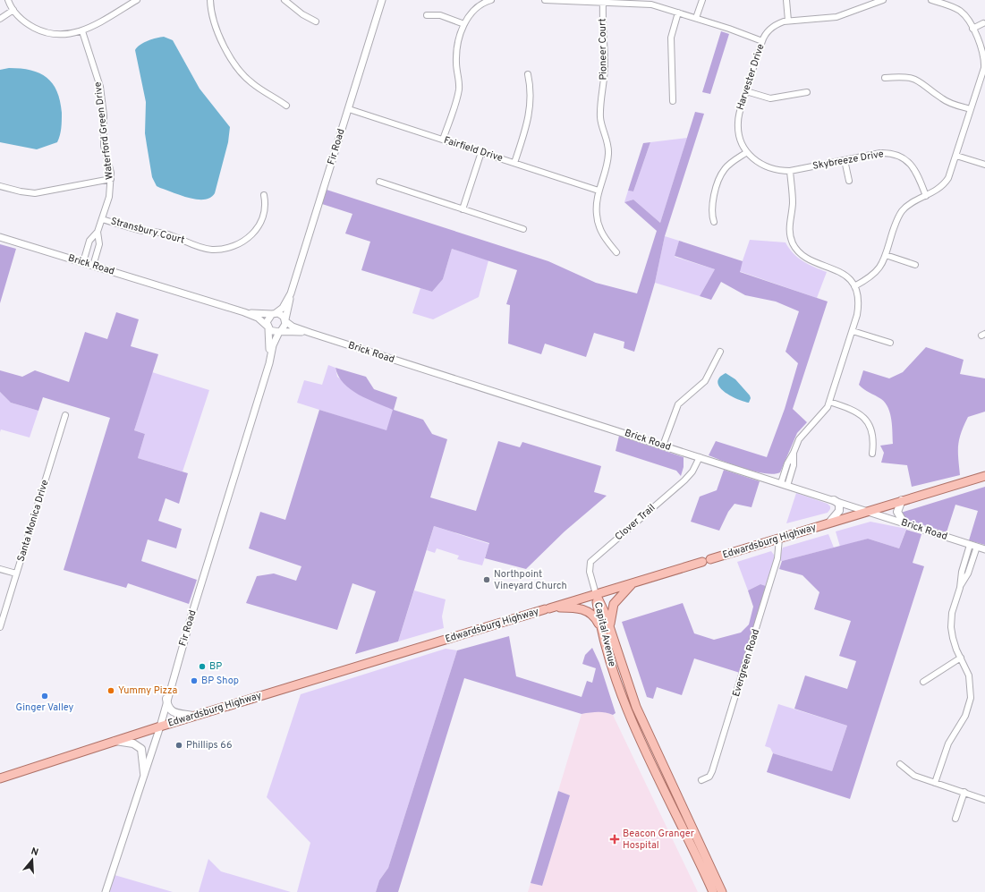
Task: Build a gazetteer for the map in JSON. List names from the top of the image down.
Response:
{
  "streets": {
    "main road": ["Edwardsburg Highway", "Capital Avenue"],
    "street": [
      "Pioneer Court",
      "Harvester Drive",
      "Waterford Green Drive",
      "Fir Road",
      "Fairfield Drive",
      "Skybreeze Drive",
      "Stransbury Court",
      "Brick Road",
      "Santa Monica Drive",
      "Clover Trail",
      "Evergreen Road"
    ]
  },
  "crossings": [
    ["Pioneer Court", "Fairfield Drive"],
    ["Harvester Drive", "Skybreeze Drive"],
    ["Waterford Green Drive", "Stransbury Court"],
    ["Waterford Green Drive", "Brick Road"],
    ["Fir Road", "Fairfield Drive"],
    ["Fir Road", "Brick Road"],
    ["Fir Road", "Edwardsburg Highway"],
    ["Brick Road", "Clover Trail"],
    ["Brick Road", "Edwardsburg Highway"],
    ["Clover Trail", "Edwardsburg Highway"],
    ["Clover Trail", "Capital Avenue"],
    ["Edwardsburg Highway", "Capital Avenue"],
    ["Edwardsburg Highway", "Evergreen Road"]
  ],
  "places": {
    "other": [
      "Northpoint Vineyard Church",
      "BP",
      "BP Shop",
      "Yummy Pizza",
      "Ginger Valley",
      "Phillips 66"
    ],
    "health": ["Beacon Granger Hospital"]
  },
  "north": "top"
}
